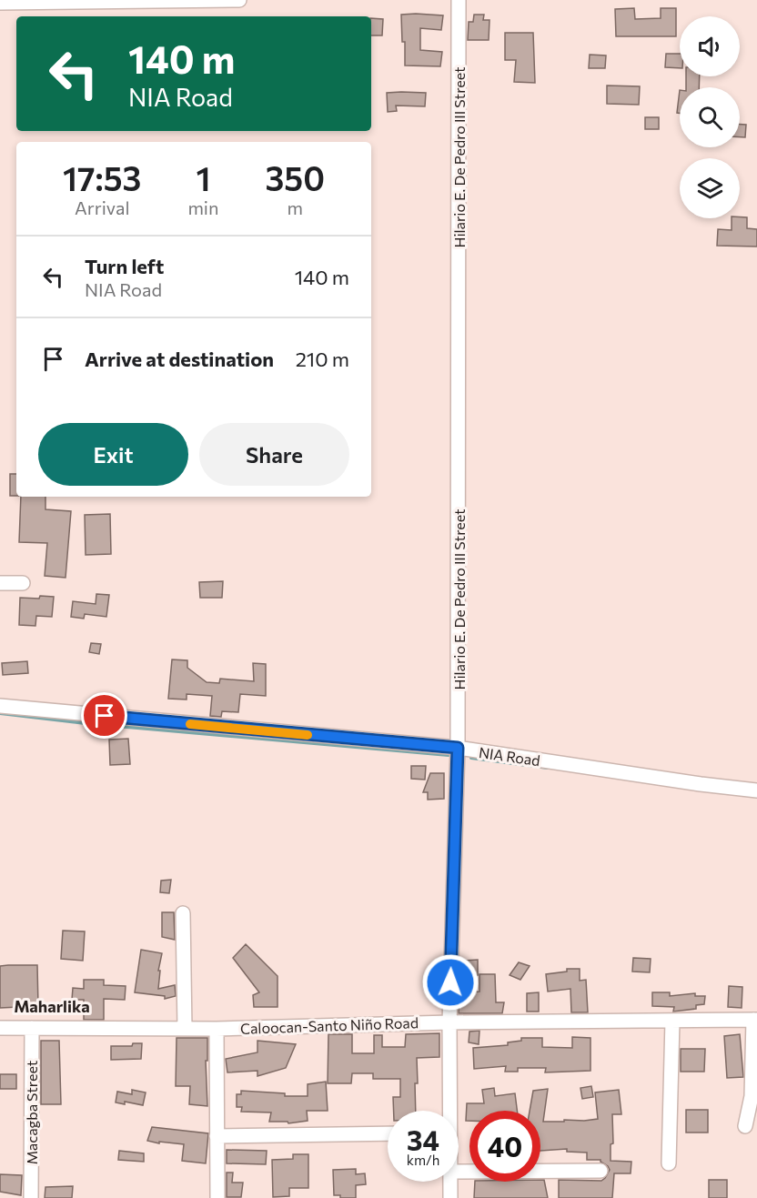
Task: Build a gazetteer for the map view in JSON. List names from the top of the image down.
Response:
{
  "streets": {
    "street": [
      "Hilario E. De Pedro III Street",
      "NIA Road",
      "Caloocan-Santo Niño Road",
      "Macagba Street"
    ]
  },
  "crossings": [
    ["Hilario E. De Pedro III Street", "NIA Road"],
    ["Hilario E. De Pedro III Street", "Caloocan-Santo Niño Road"],
    ["Caloocan-Santo Niño Road", "Macagba Street"]
  ],
  "districts": ["Maharlika"],
  "page": {
    "turn": ["140 m", "NIA Road"],
    "eta": [
      "17:53",
      "Arrival",
      "1",
      "min",
      "350",
      "m"
    ],
    "list": [
      {
        "name": "Turn left",
        "note": "NIA Road",
        "value": "140 m"
      },
      {
        "name": "Arrive at destination",
        "value": "210 m"
      }
    ],
    "buttons": ["Exit", "Share"],
    "speed": "34 km/h",
    "limit": "40"
  }
}
